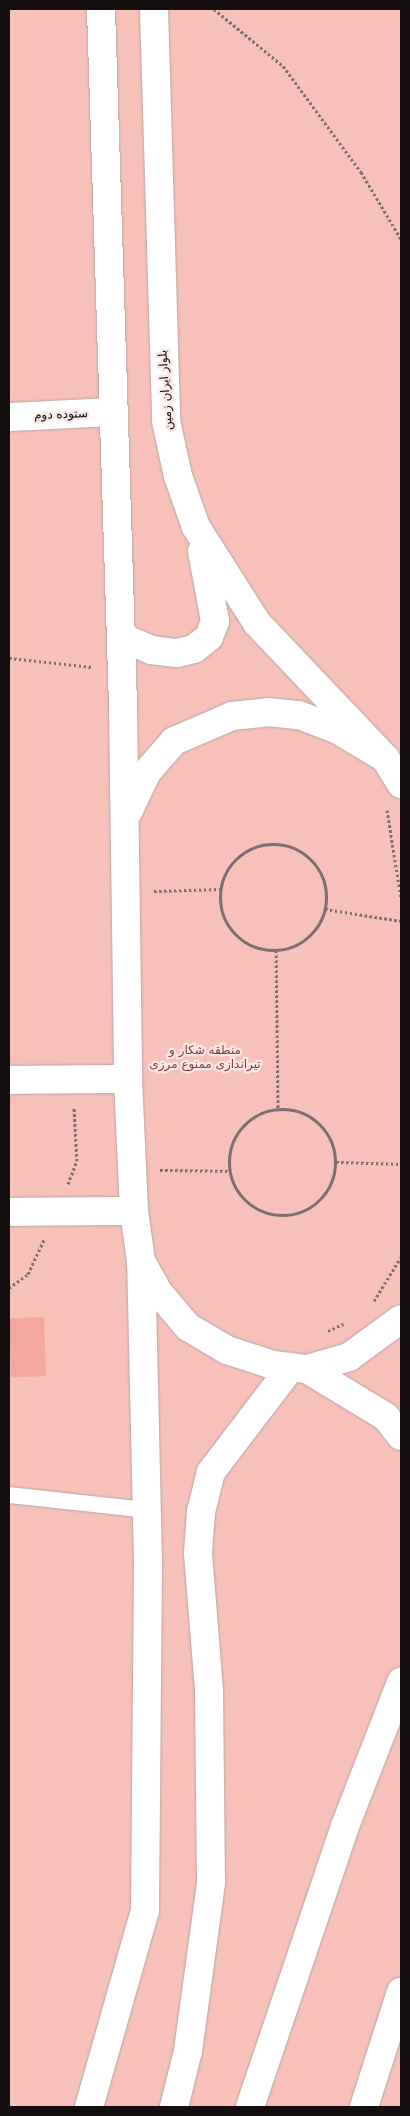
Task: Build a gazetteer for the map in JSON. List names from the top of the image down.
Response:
{
  "streets": {
    "main road": ["بلوار ایران زمین", "ستوده دوم"]
  },
  "parks": ["منطقه شکار و تیراندازی ممنوع مرزی"]
}
